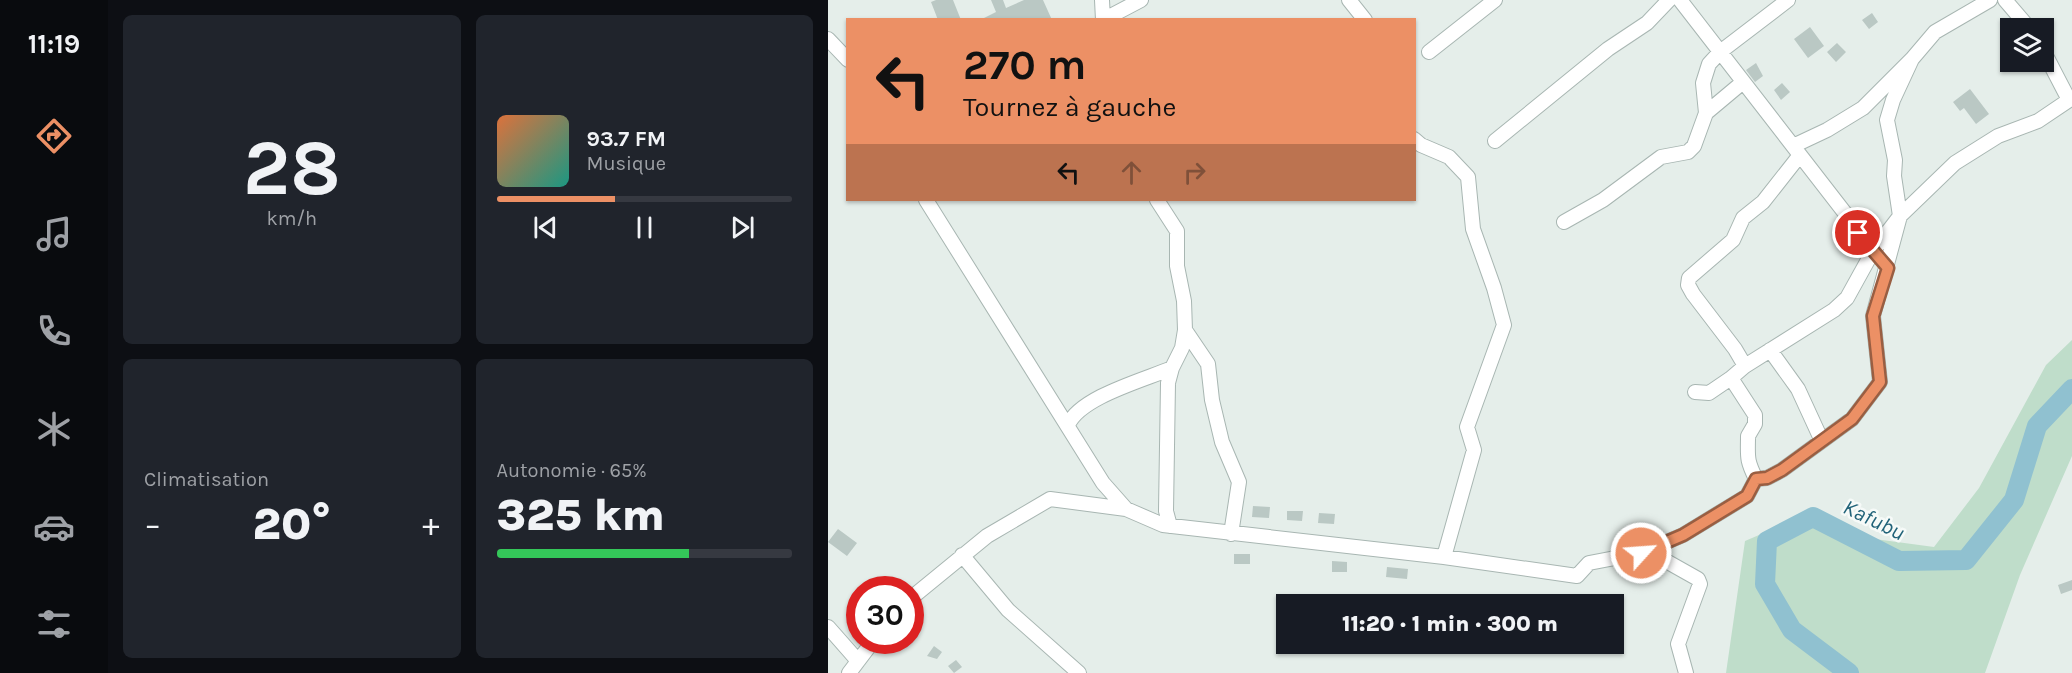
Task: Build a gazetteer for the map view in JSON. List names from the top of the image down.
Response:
{
  "water": ["Kafubu"],
  "page": {
    "tabs": "11:19",
    "tile": [
      ["28", "km/h"],
      "Climatisation",
      ["Autonomie · 65%", "325 km"]
    ],
    "turn": ["270 m", "Tournez à gauche"],
    "song": ["93.7 FM", "Musique"],
    "heat": ["−", "20°", "+"],
    "limit": "30",
    "trip": "11:20 · 1 min · 300 m"
  }
}
